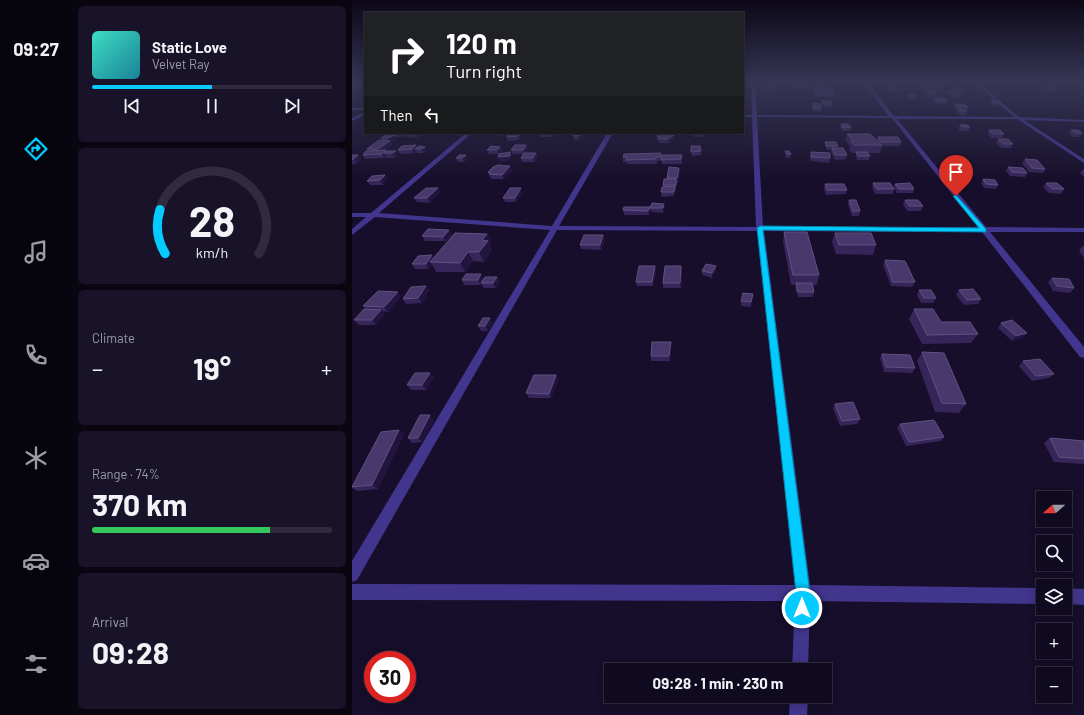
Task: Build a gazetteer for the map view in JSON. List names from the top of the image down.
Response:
{
  "north": "left",
  "page": {
    "tabs": "09:27",
    "turn": ["120 m", "Turn right"],
    "song": ["Static Love", "Velvet Ray"],
    "then": "Then",
    "tile": [
      "Climate",
      ["Range · 74%", "370 km"],
      ["Arrival", "09:28"]
    ],
    "heat": ["−", "19°", "+"],
    "map_buttons": ["+", "−"],
    "limit": "30",
    "trip": "09:28 · 1 min · 230 m",
    "gauge": ["28", "km/h"]
  }
}
